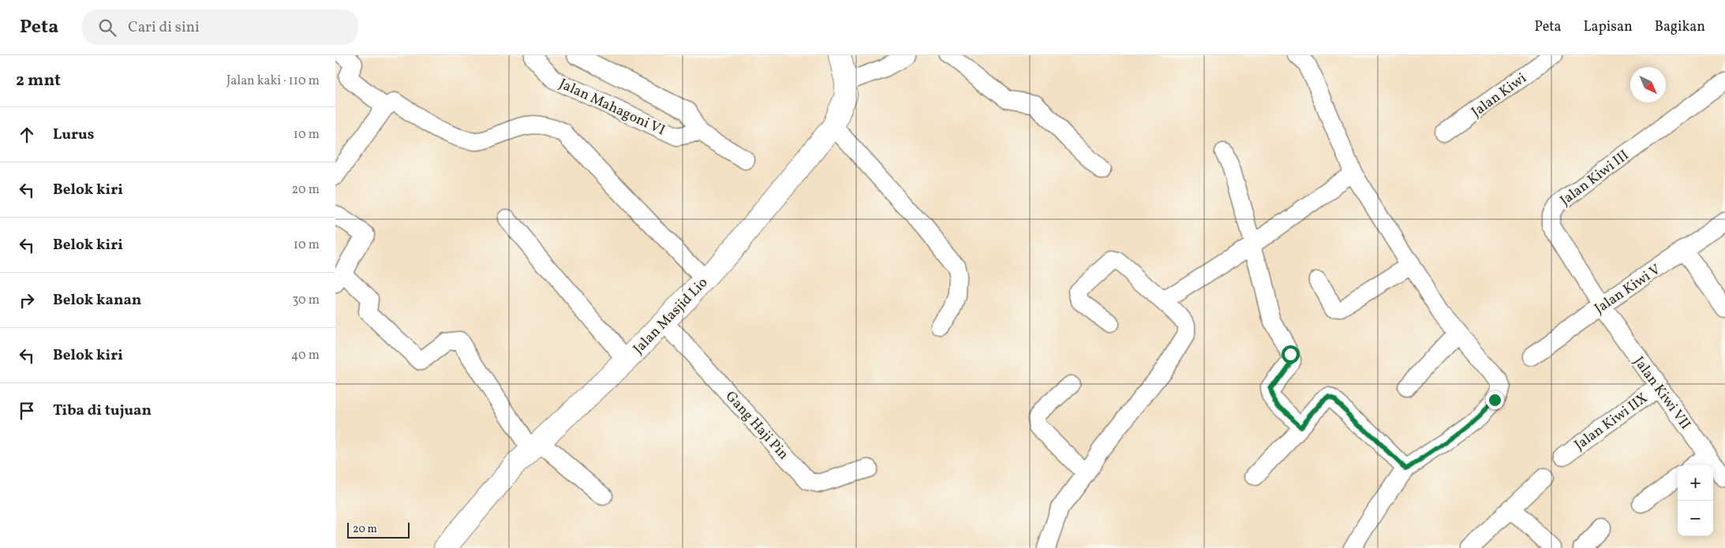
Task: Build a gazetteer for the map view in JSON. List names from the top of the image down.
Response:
{
  "streets": {
    "street": [
      "Jalan Kiwi",
      "Jalan Mahagoni VI",
      "Jalan Kiwi III",
      "Jalan Kiwi V",
      "Jalan Masjid Lio",
      "Jalan Kiwi VII",
      "Jalan Kiwi IIX",
      "Gang Haji Pin"
    ]
  },
  "crossings": [
    ["Jalan Kiwi III", "Jalan Kiwi V"],
    ["Jalan Kiwi III", "Jalan Kiwi VII"],
    ["Jalan Kiwi V", "Jalan Kiwi VII"],
    ["Jalan Masjid Lio", "Gang Haji Pin"],
    ["Jalan Kiwi VII", "Jalan Kiwi IIX"]
  ],
  "scale_bar": "20 m",
  "north": "bottom right",
  "page": {
    "header": "Peta",
    "search": "Cari di sini",
    "nav": ["Peta", "Lapisan", "Bagikan"],
    "heading": ["2 mnt", "Jalan kaki · 110 m"],
    "list": [
      ["Lurus", "10 m"],
      ["Belok kiri", "20 m"],
      ["Belok kiri", "10 m"],
      ["Belok kanan", "30 m"],
      ["Belok kiri", "40 m"],
      "Tiba di tujuan"
    ],
    "map_buttons": ["+", "−"],
    "scale": "20 m"
  }
}
